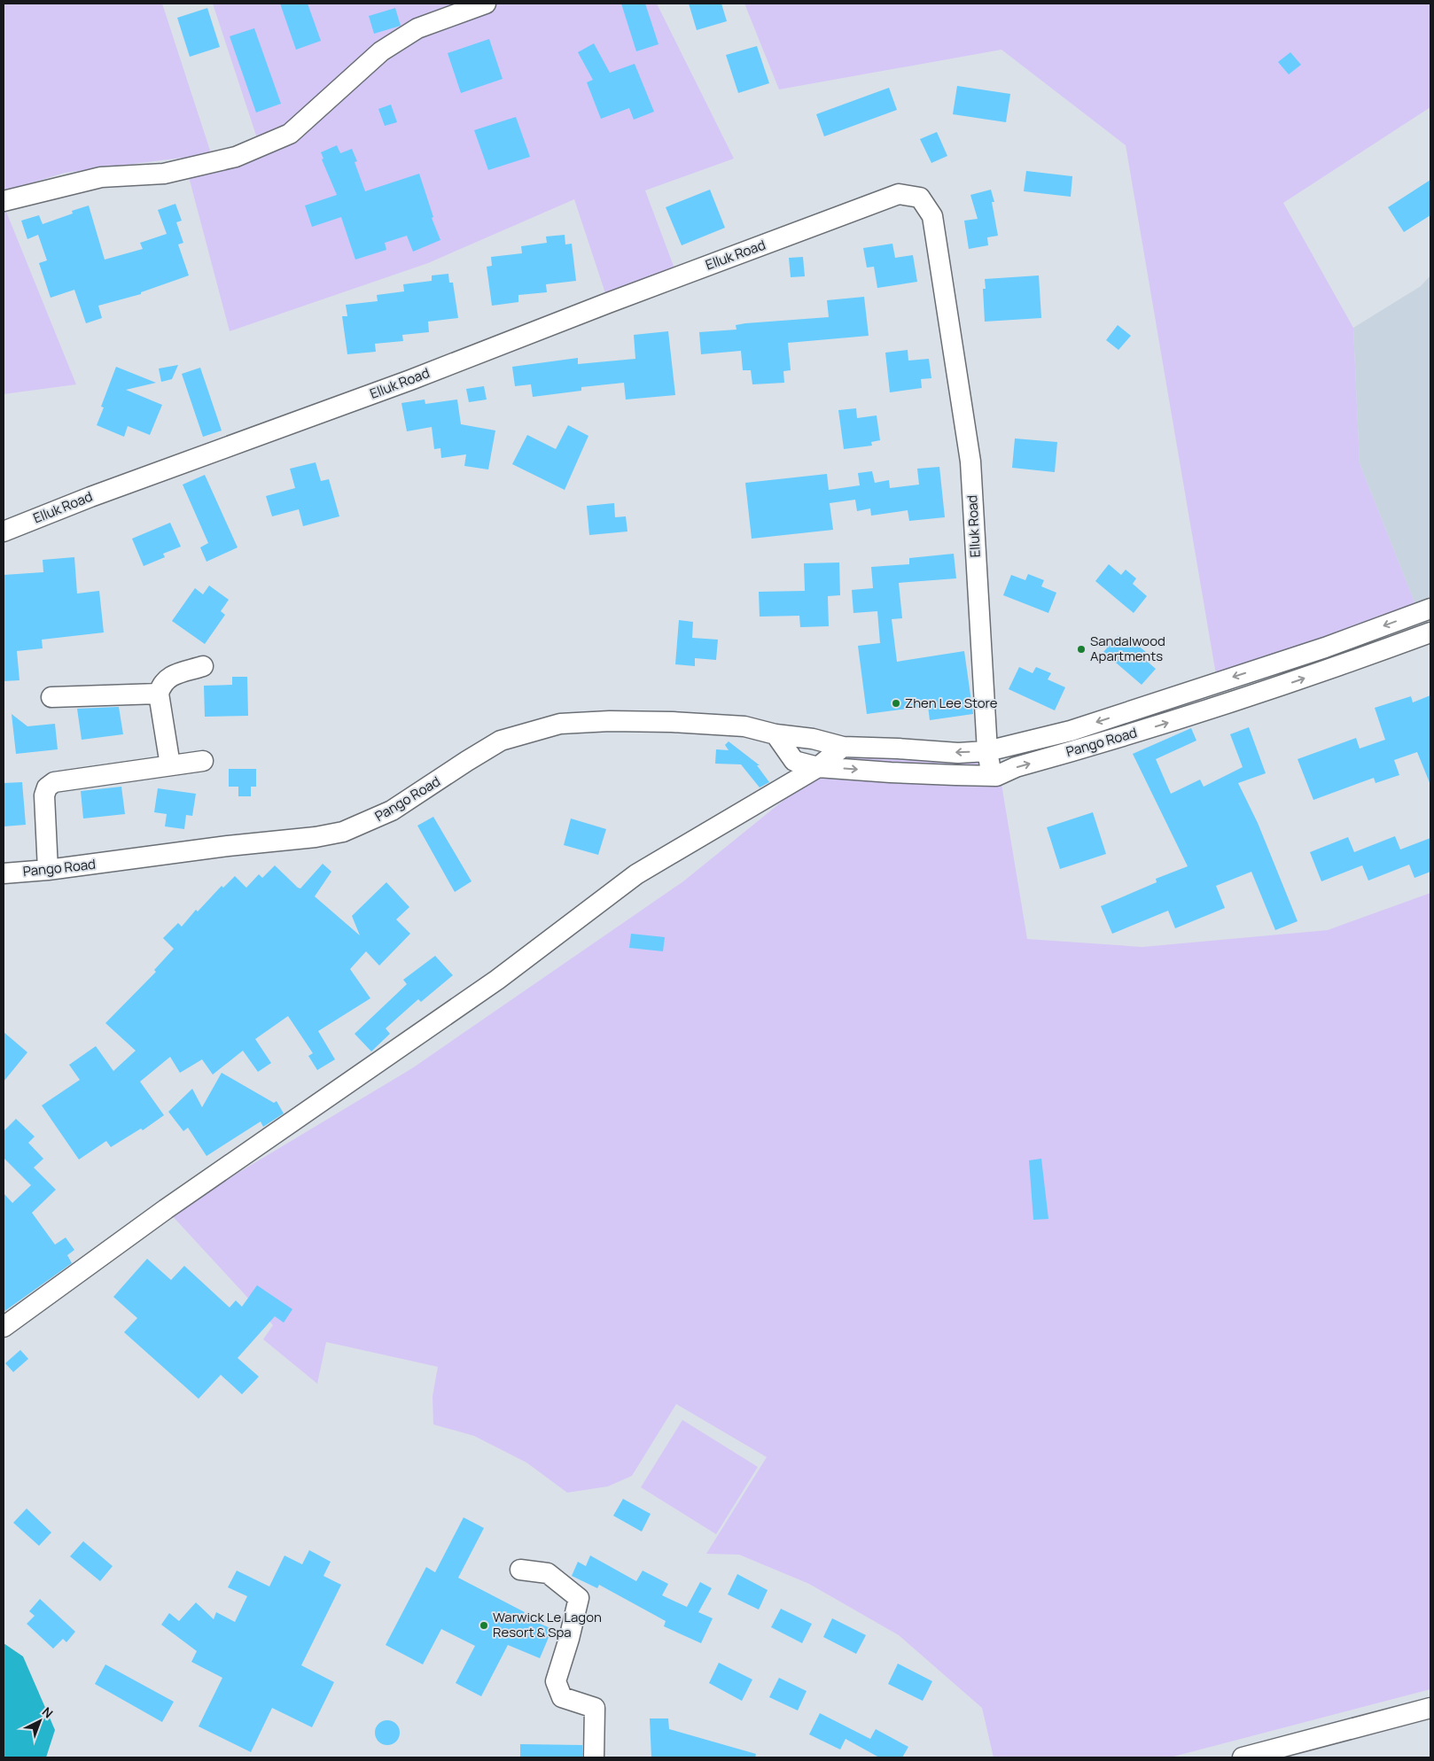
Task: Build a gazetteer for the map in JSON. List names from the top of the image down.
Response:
{
  "streets": {
    "street": ["Elluk Road", "Pango Road"]
  },
  "crossings": [
    ["Elluk Road", "Pango Road"]
  ],
  "places": ["Sandalwood Apartments", "Zhen Lee Store", "Warwick Le Lagon Resort & Spa"],
  "north": "top right"
}
